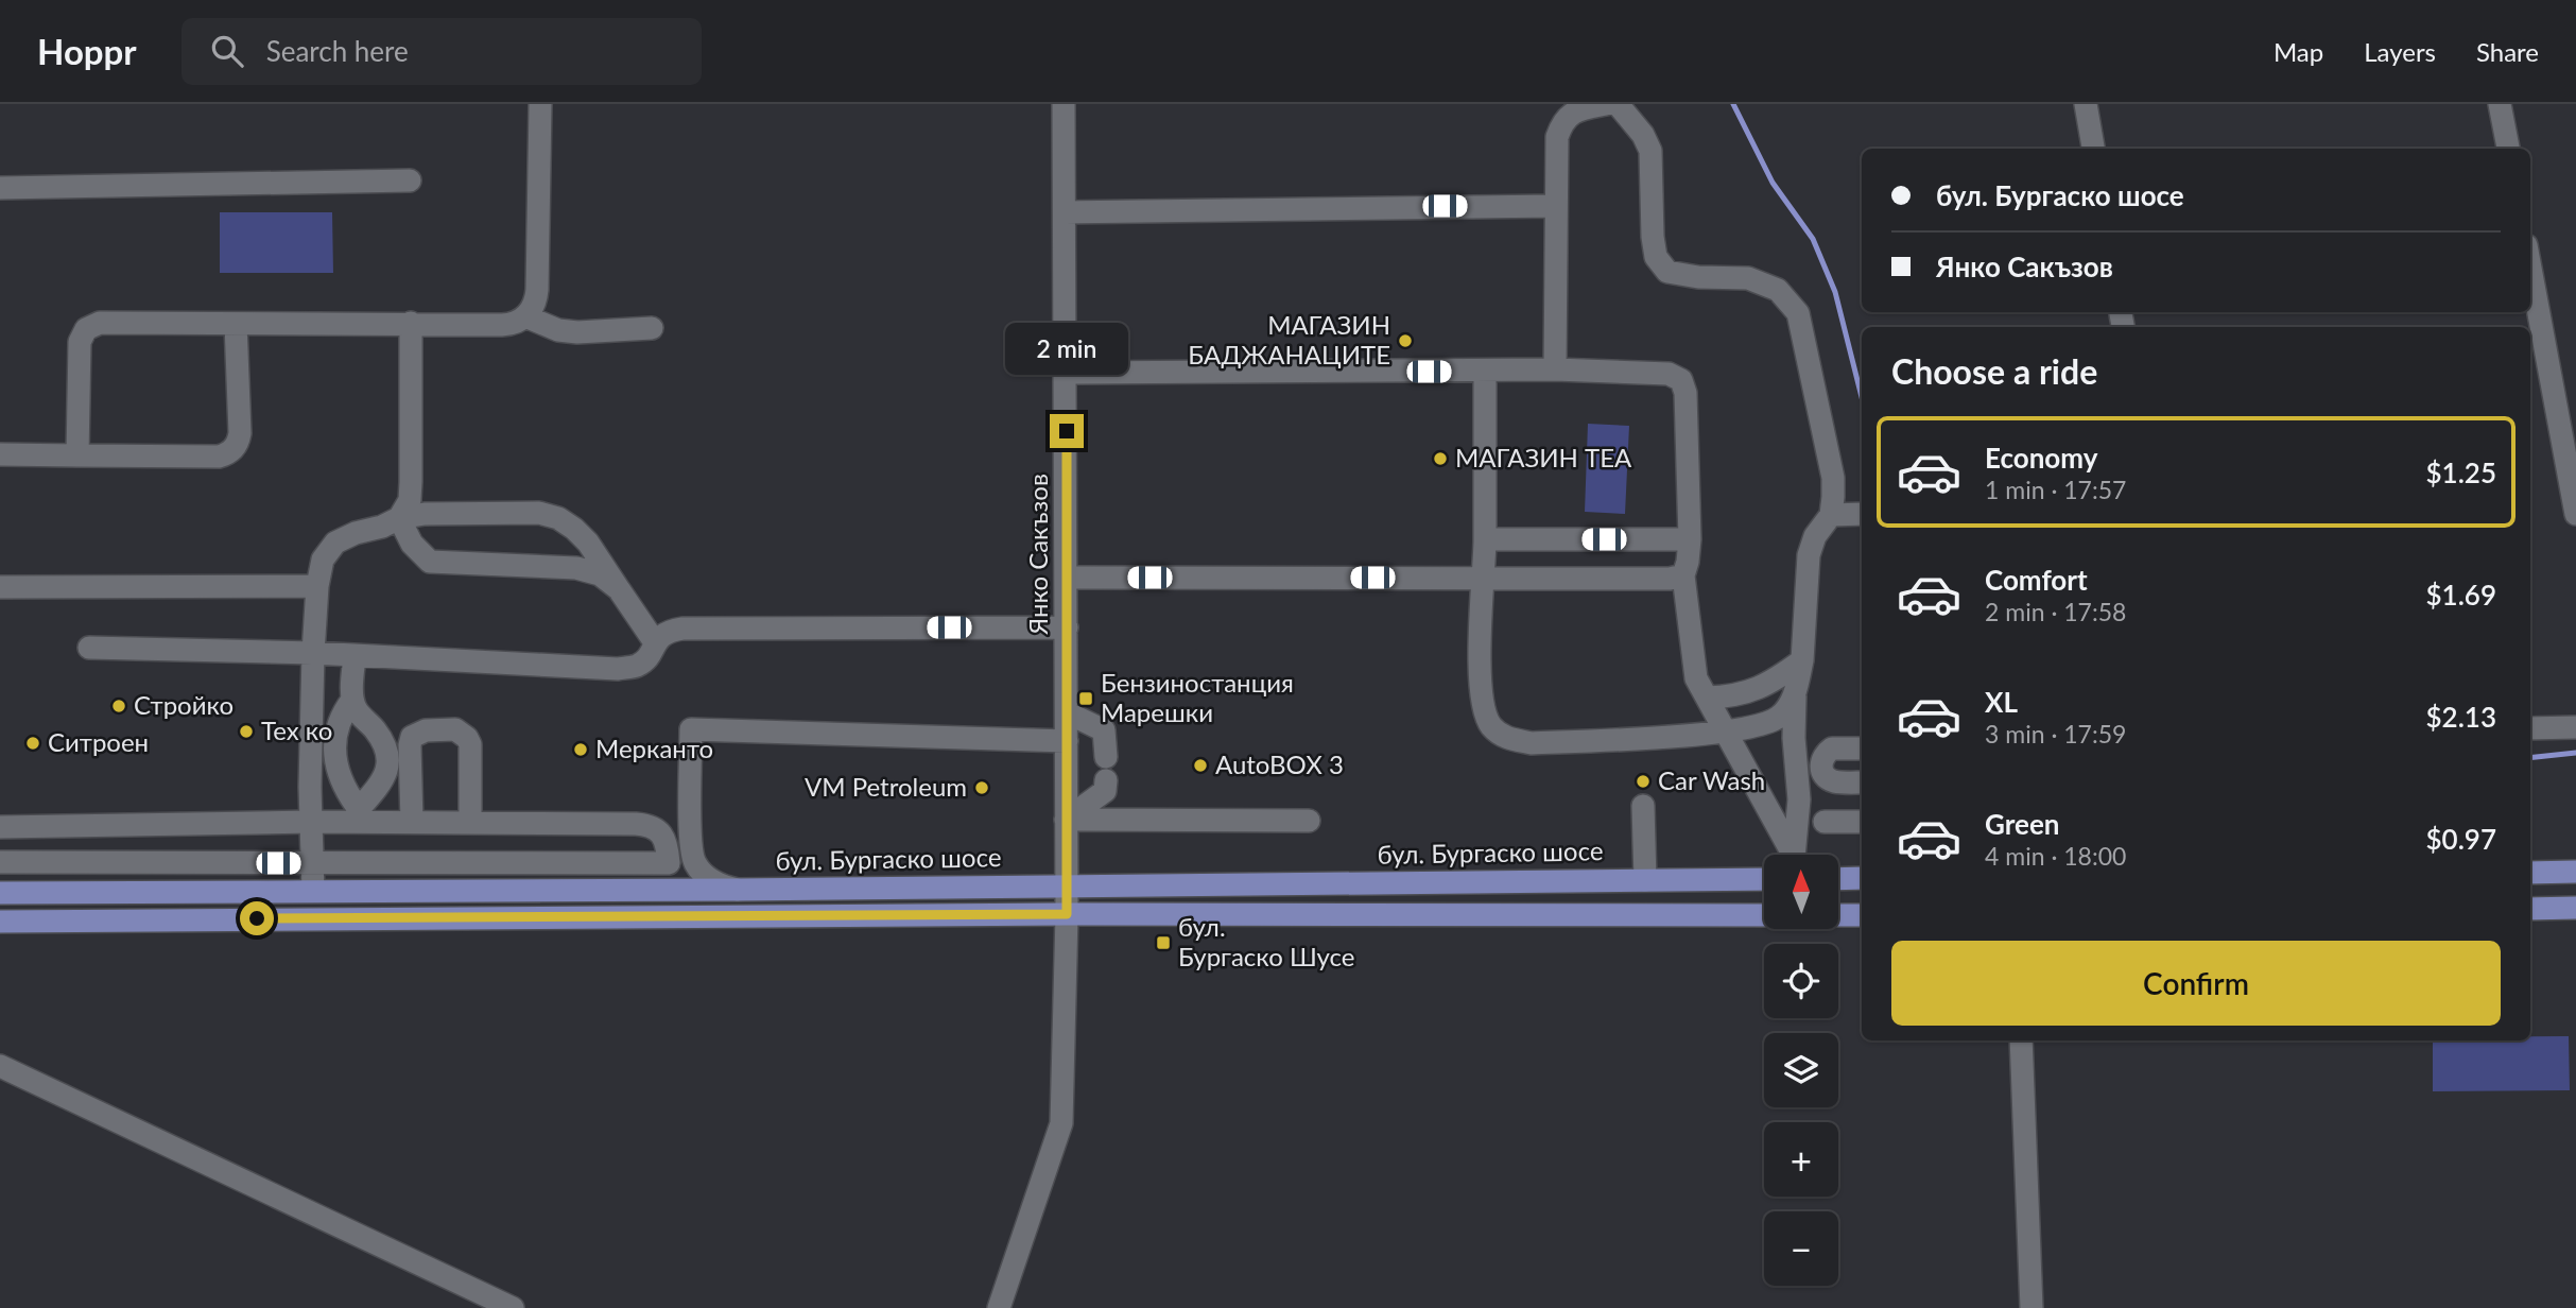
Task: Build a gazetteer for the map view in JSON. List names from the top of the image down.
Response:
{
  "streets": {
    "main road": ["бул. Бургаско шосе"],
    "street": ["Янко Сакъзов"]
  },
  "crossings": [
    ["Янко Сакъзов", "бул. Бургаско шосе"]
  ],
  "places": {
    "other": [
      "МАГАЗИН БАДЖАНАЦИТЕ",
      "МАГАЗИН ТЕА",
      "Стройко",
      "Тех ко",
      "Ситроен",
      "Мерканто",
      "AutoBOX 3",
      "Car Wash",
      "VM Petroleum"
    ],
    "transit": ["Бензиностанция Марешки", "бул. Бургаско Шусе"]
  },
  "north": "top",
  "page": {
    "header": "Hoppr",
    "search": "Search here",
    "nav": ["Map", "Layers", "Share"],
    "banner": ["бул. Бургаско шосе", "Янко Сакъзов"],
    "bubble": "2 min",
    "heading": "Choose a ride",
    "list": [
      {
        "name": "Economy",
        "note": "1 min · 17:57",
        "value": "$1.25"
      },
      {
        "name": "Comfort",
        "note": "2 min · 17:58",
        "value": "$1.69"
      },
      {
        "name": "XL",
        "note": "3 min · 17:59",
        "value": "$2.13"
      },
      {
        "name": "Green",
        "note": "4 min · 18:00",
        "value": "$0.97"
      }
    ],
    "map_buttons": ["+", "−"],
    "buttons": "Confirm"
  }
}
